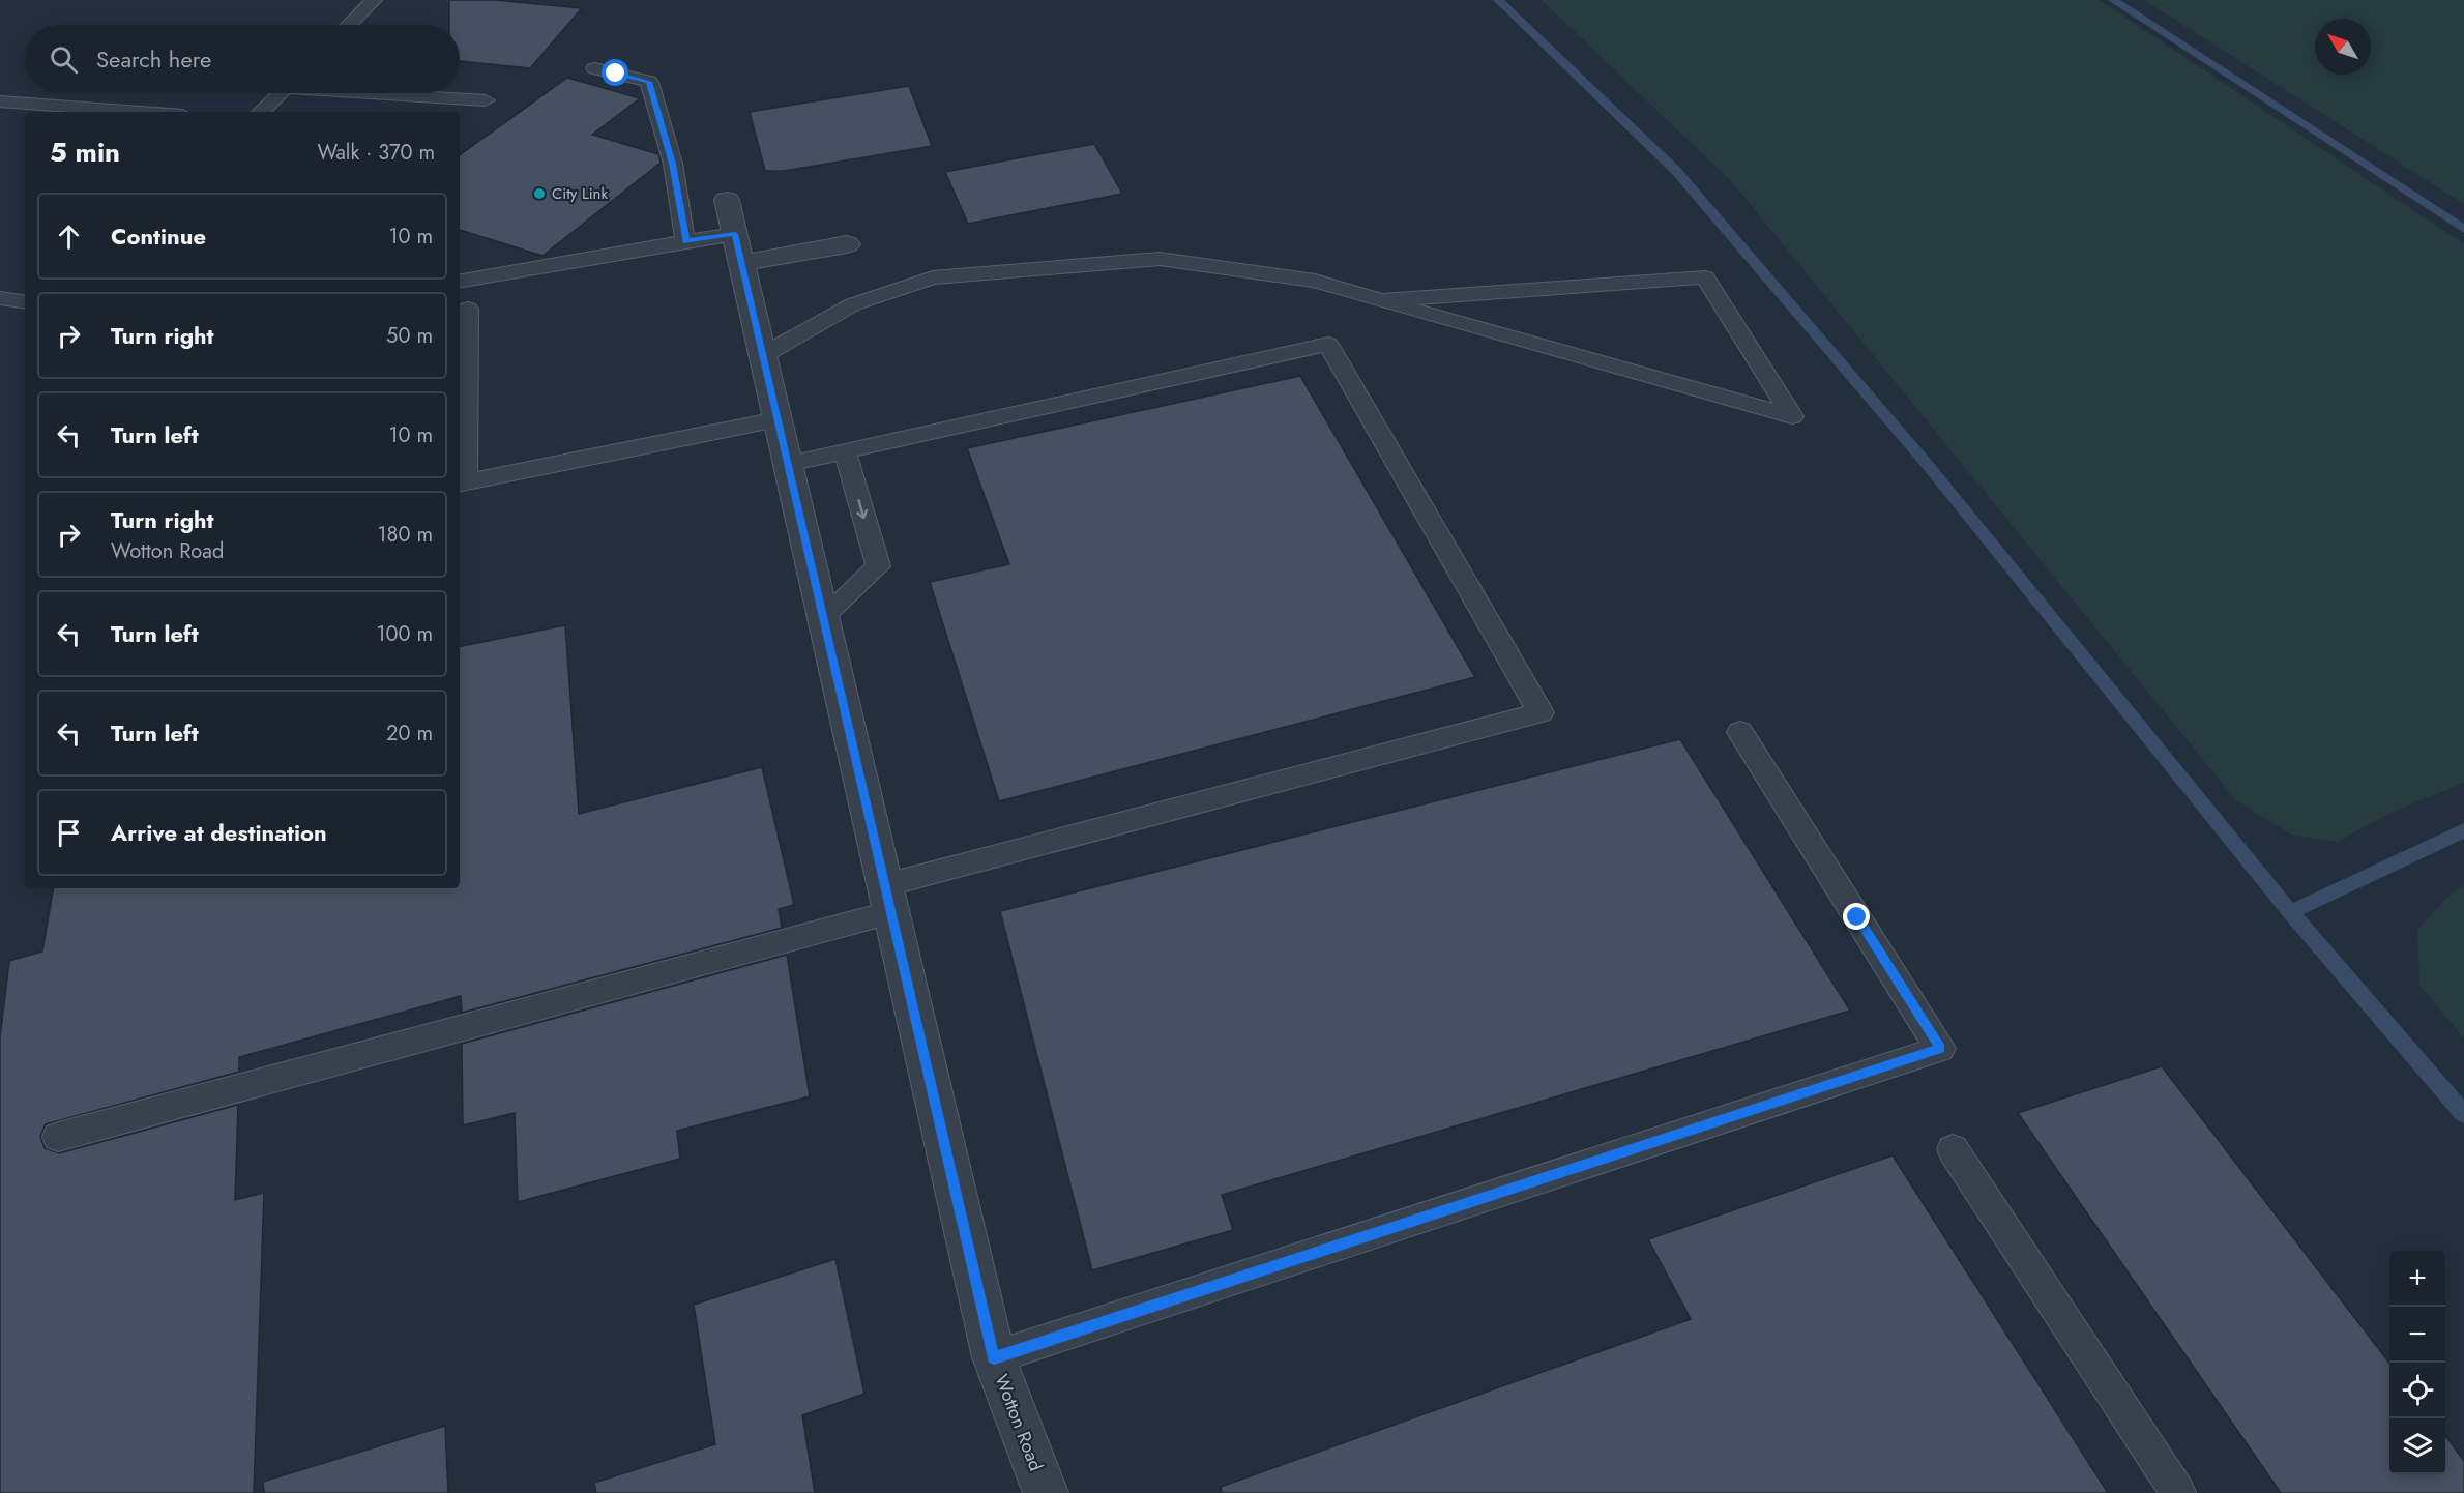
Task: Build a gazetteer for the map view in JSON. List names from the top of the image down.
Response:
{
  "streets": {
    "street": ["Wotton Road"]
  },
  "places": ["City Link"],
  "north": "top left",
  "page": {
    "search": "Search here",
    "heading": ["5 min", "Walk · 370 m"],
    "list": [
      ["Continue", "10 m"],
      ["Turn right", "50 m"],
      ["Turn left", "10 m"],
      ["Turn right", "Wotton Road", "180 m"],
      ["Turn left", "100 m"],
      ["Turn left", "20 m"],
      "Arrive at destination"
    ],
    "map_buttons": ["+", "−"]
  }
}
